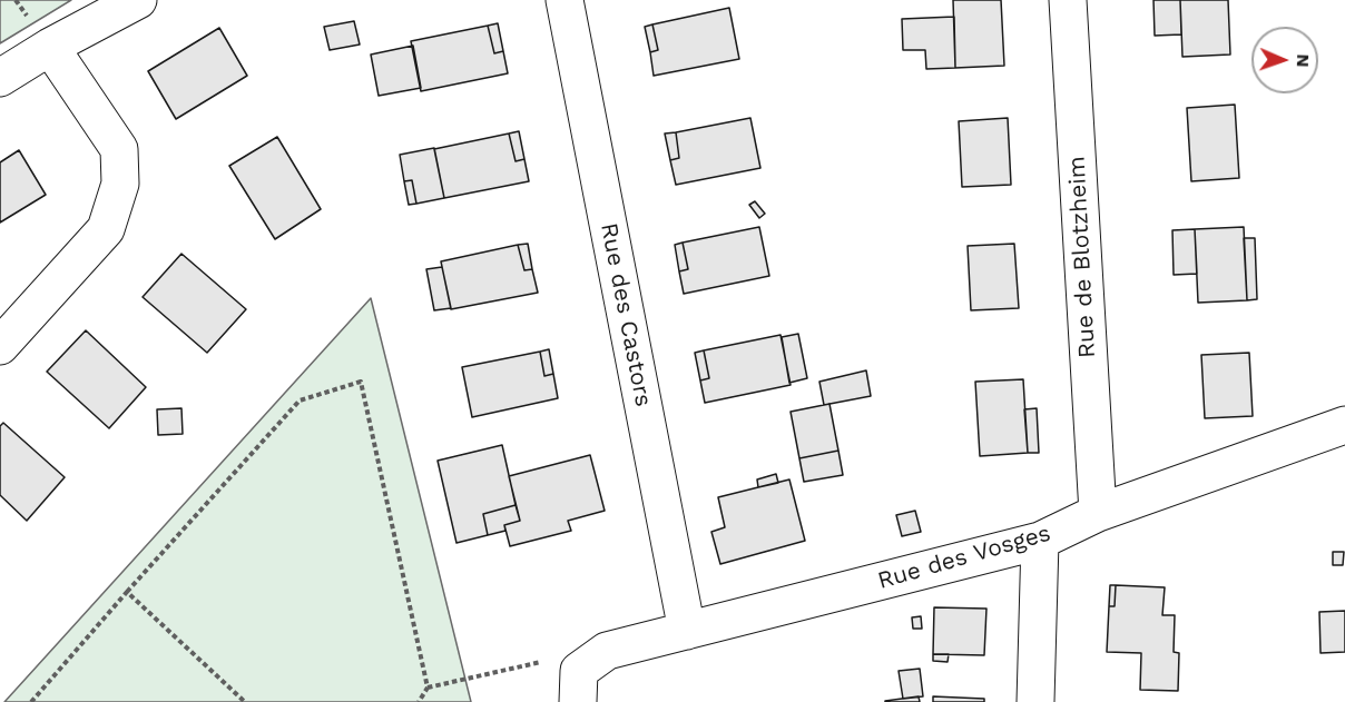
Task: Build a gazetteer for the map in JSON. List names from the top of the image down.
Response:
{
  "streets": {
    "street": ["Rue de Blotzheim", "Rue des Castors", "Rue des Vosges"]
  },
  "crossings": [
    ["Rue de Blotzheim", "Rue des Vosges"],
    ["Rue des Castors", "Rue des Vosges"]
  ],
  "north": "right"
}
